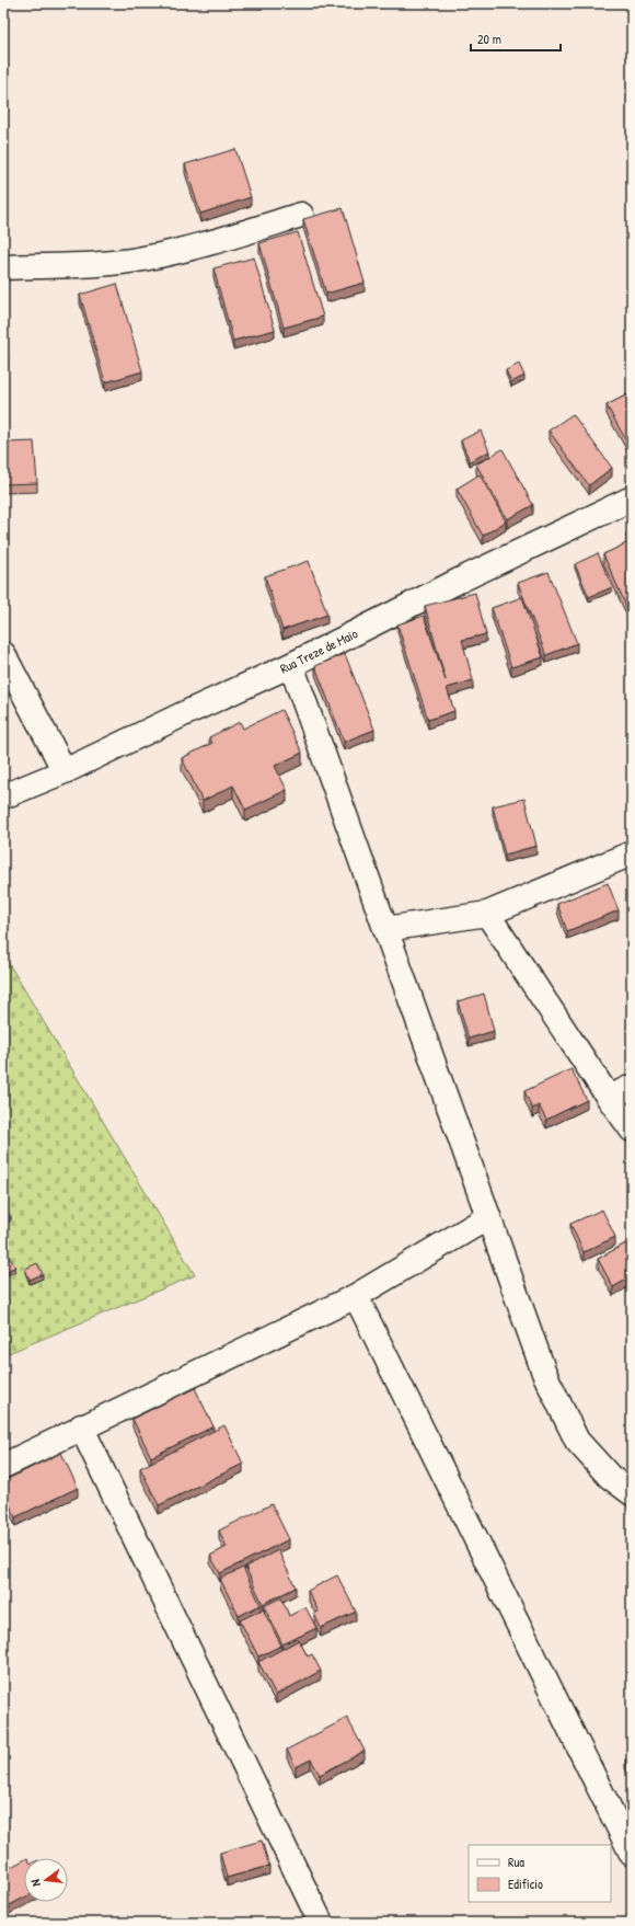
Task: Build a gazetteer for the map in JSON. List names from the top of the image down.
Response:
{
  "streets": {
    "street": ["Rua Treze de Maio"]
  },
  "legend": ["Rua", "Edifício"],
  "scale_bar": "20 m",
  "north": "left"
}
